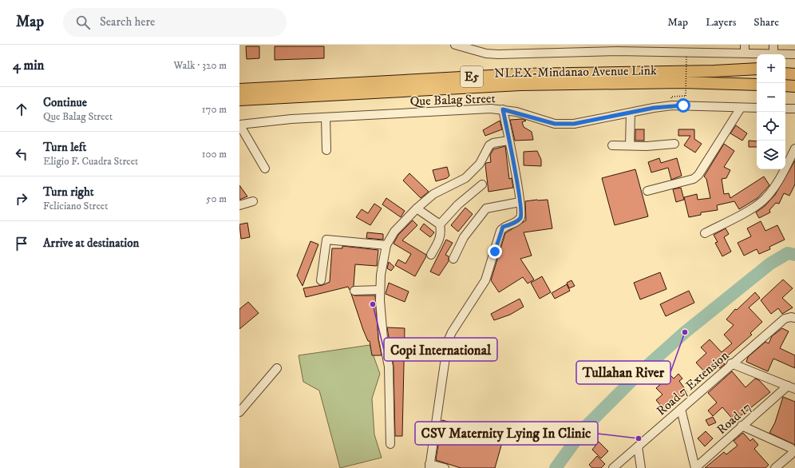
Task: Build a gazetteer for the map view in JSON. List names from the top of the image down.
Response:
{
  "streets": {
    "highway": ["NLEX-Mindanao Avenue Link", "E5"],
    "street": ["Que Balag Street", "Road 7 Extension", "Road 17"]
  },
  "places": ["Copi International", "Tullahan River", "CSV Maternity Lying In Clinic"],
  "page": {
    "header": "Map",
    "search": "Search here",
    "nav": ["Map", "Layers", "Share"],
    "heading": ["4 min", "Walk · 320 m"],
    "map_buttons": ["+", "−"],
    "list": [
      ["Continue", "Que Balag Street", "170 m"],
      ["Turn left", "Eligio F. Cuadra Street", "100 m"],
      ["Turn right", "Feliciano Street", "50 m"],
      "Arrive at destination"
    ]
  }
}
